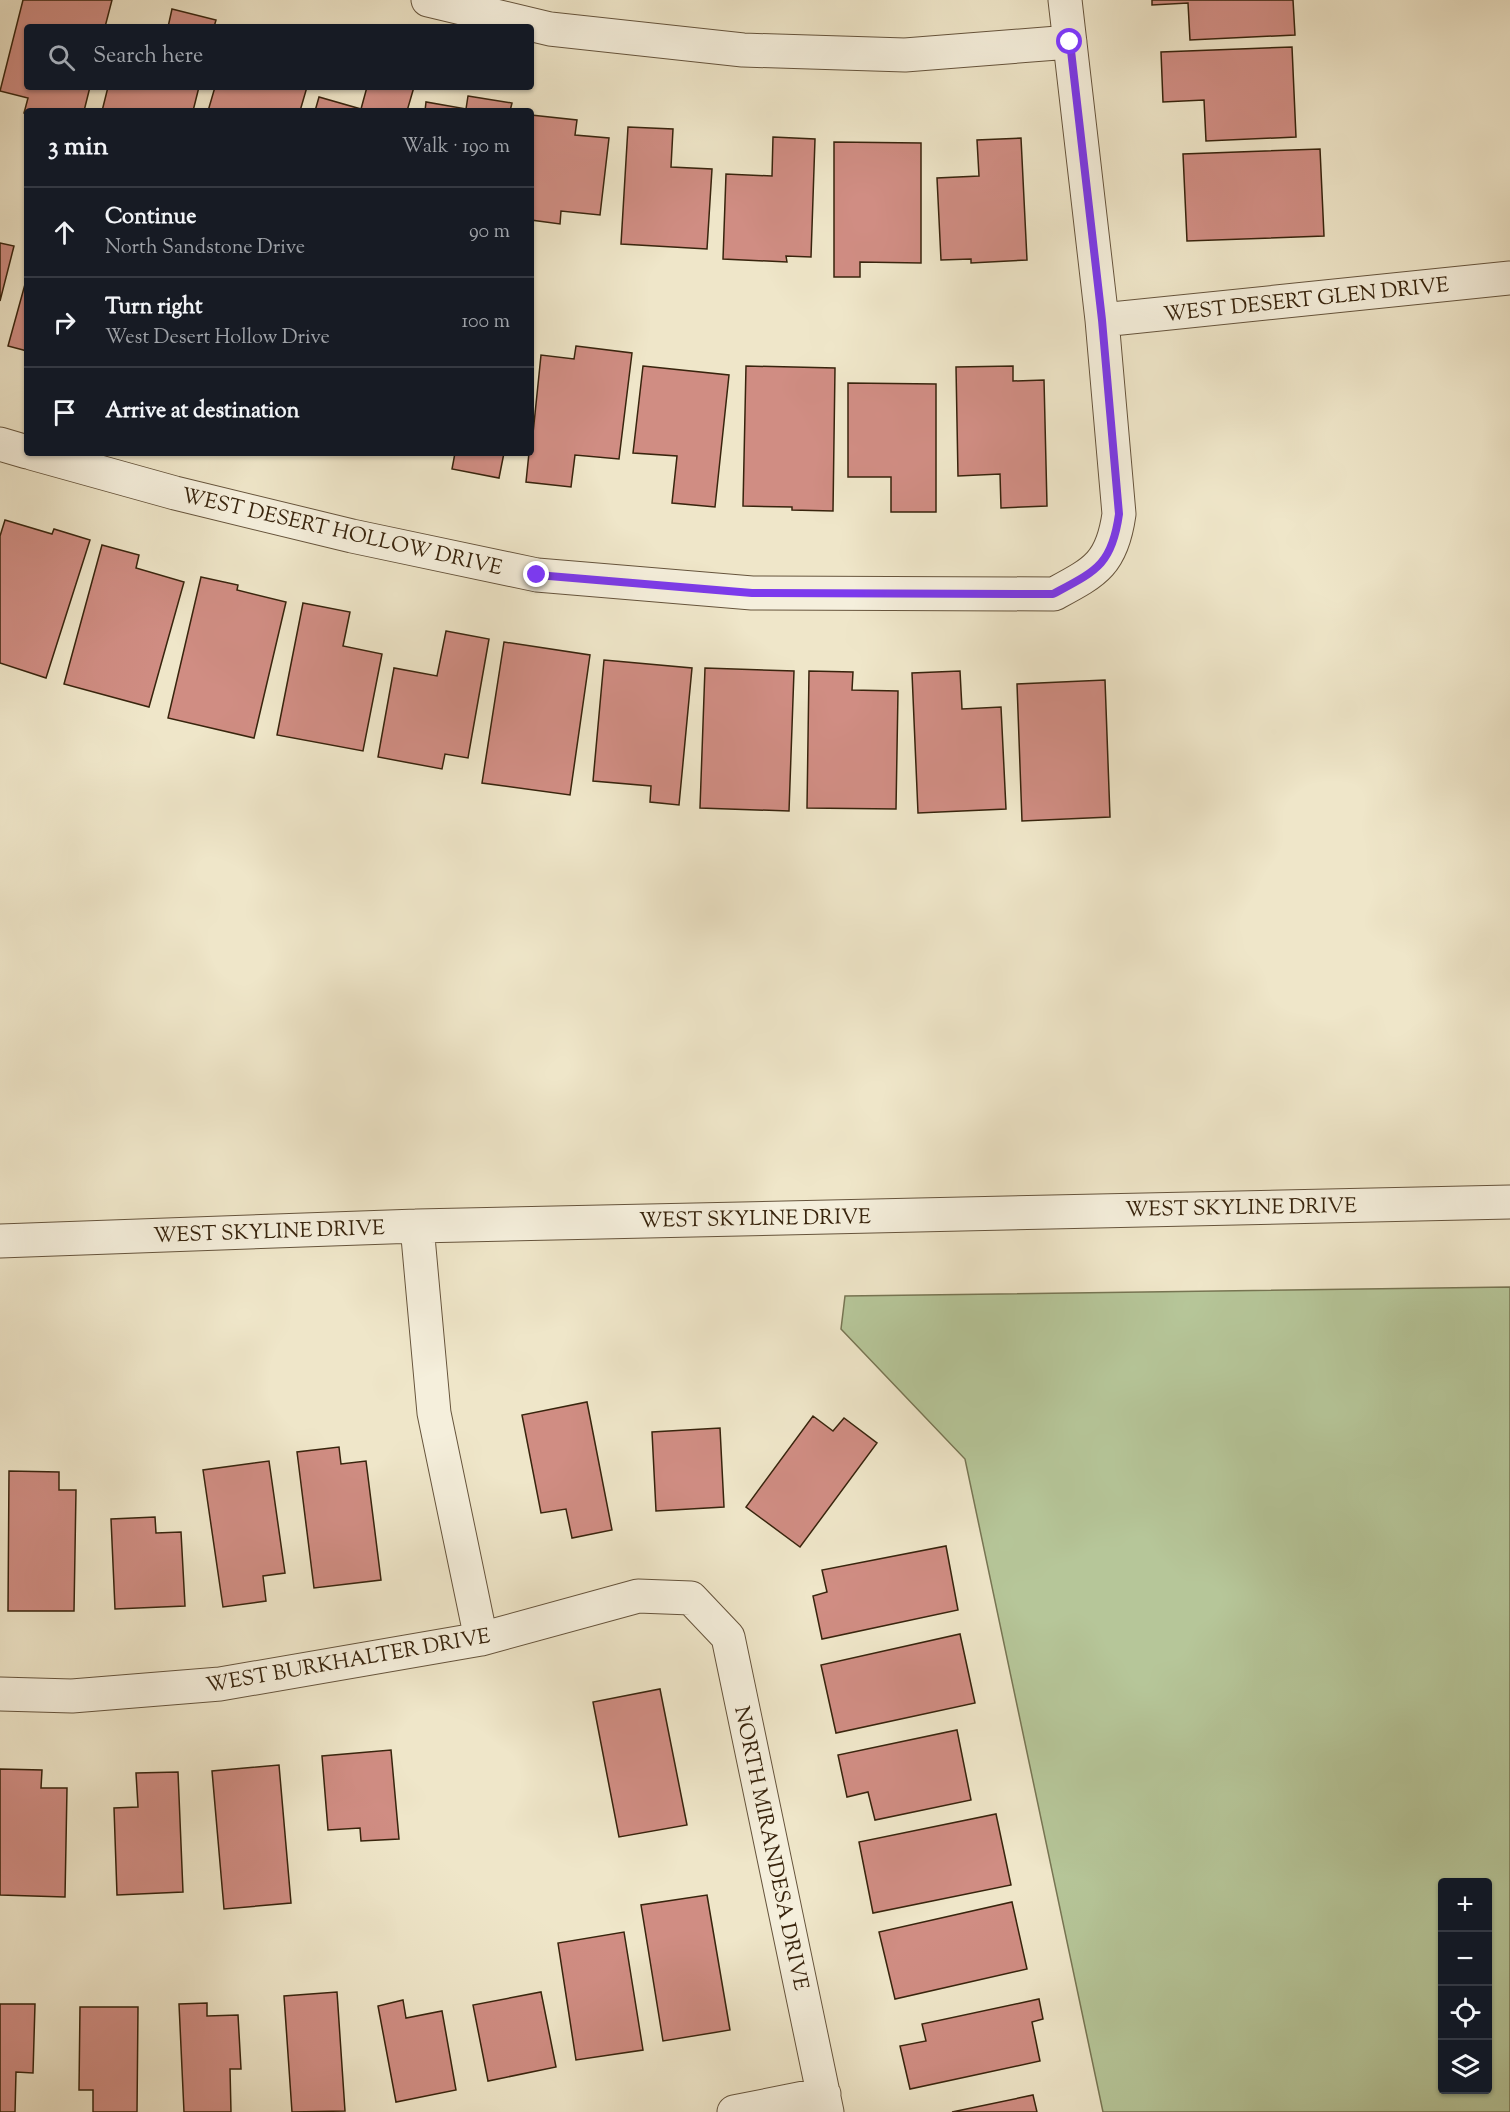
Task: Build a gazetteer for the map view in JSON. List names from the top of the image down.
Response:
{
  "streets": {
    "street": [
      "WEST DESERT GLEN DRIVE",
      "WEST DESERT HOLLOW DRIVE",
      "WEST SKYLINE DRIVE",
      "WEST BURKHALTER DRIVE",
      "NORTH MIRANDESA DRIVE"
    ]
  },
  "crossings": [
    ["WEST DESERT GLEN DRIVE", "WEST DESERT HOLLOW DRIVE"],
    ["WEST BURKHALTER DRIVE", "NORTH MIRANDESA DRIVE"]
  ],
  "page": {
    "search": "Search here",
    "heading": ["3 min", "Walk · 190 m"],
    "list": [
      ["Continue", "North Sandstone Drive", "90 m"],
      ["Turn right", "West Desert Hollow Drive", "100 m"],
      "Arrive at destination"
    ],
    "map_buttons": ["+", "−"]
  }
}
